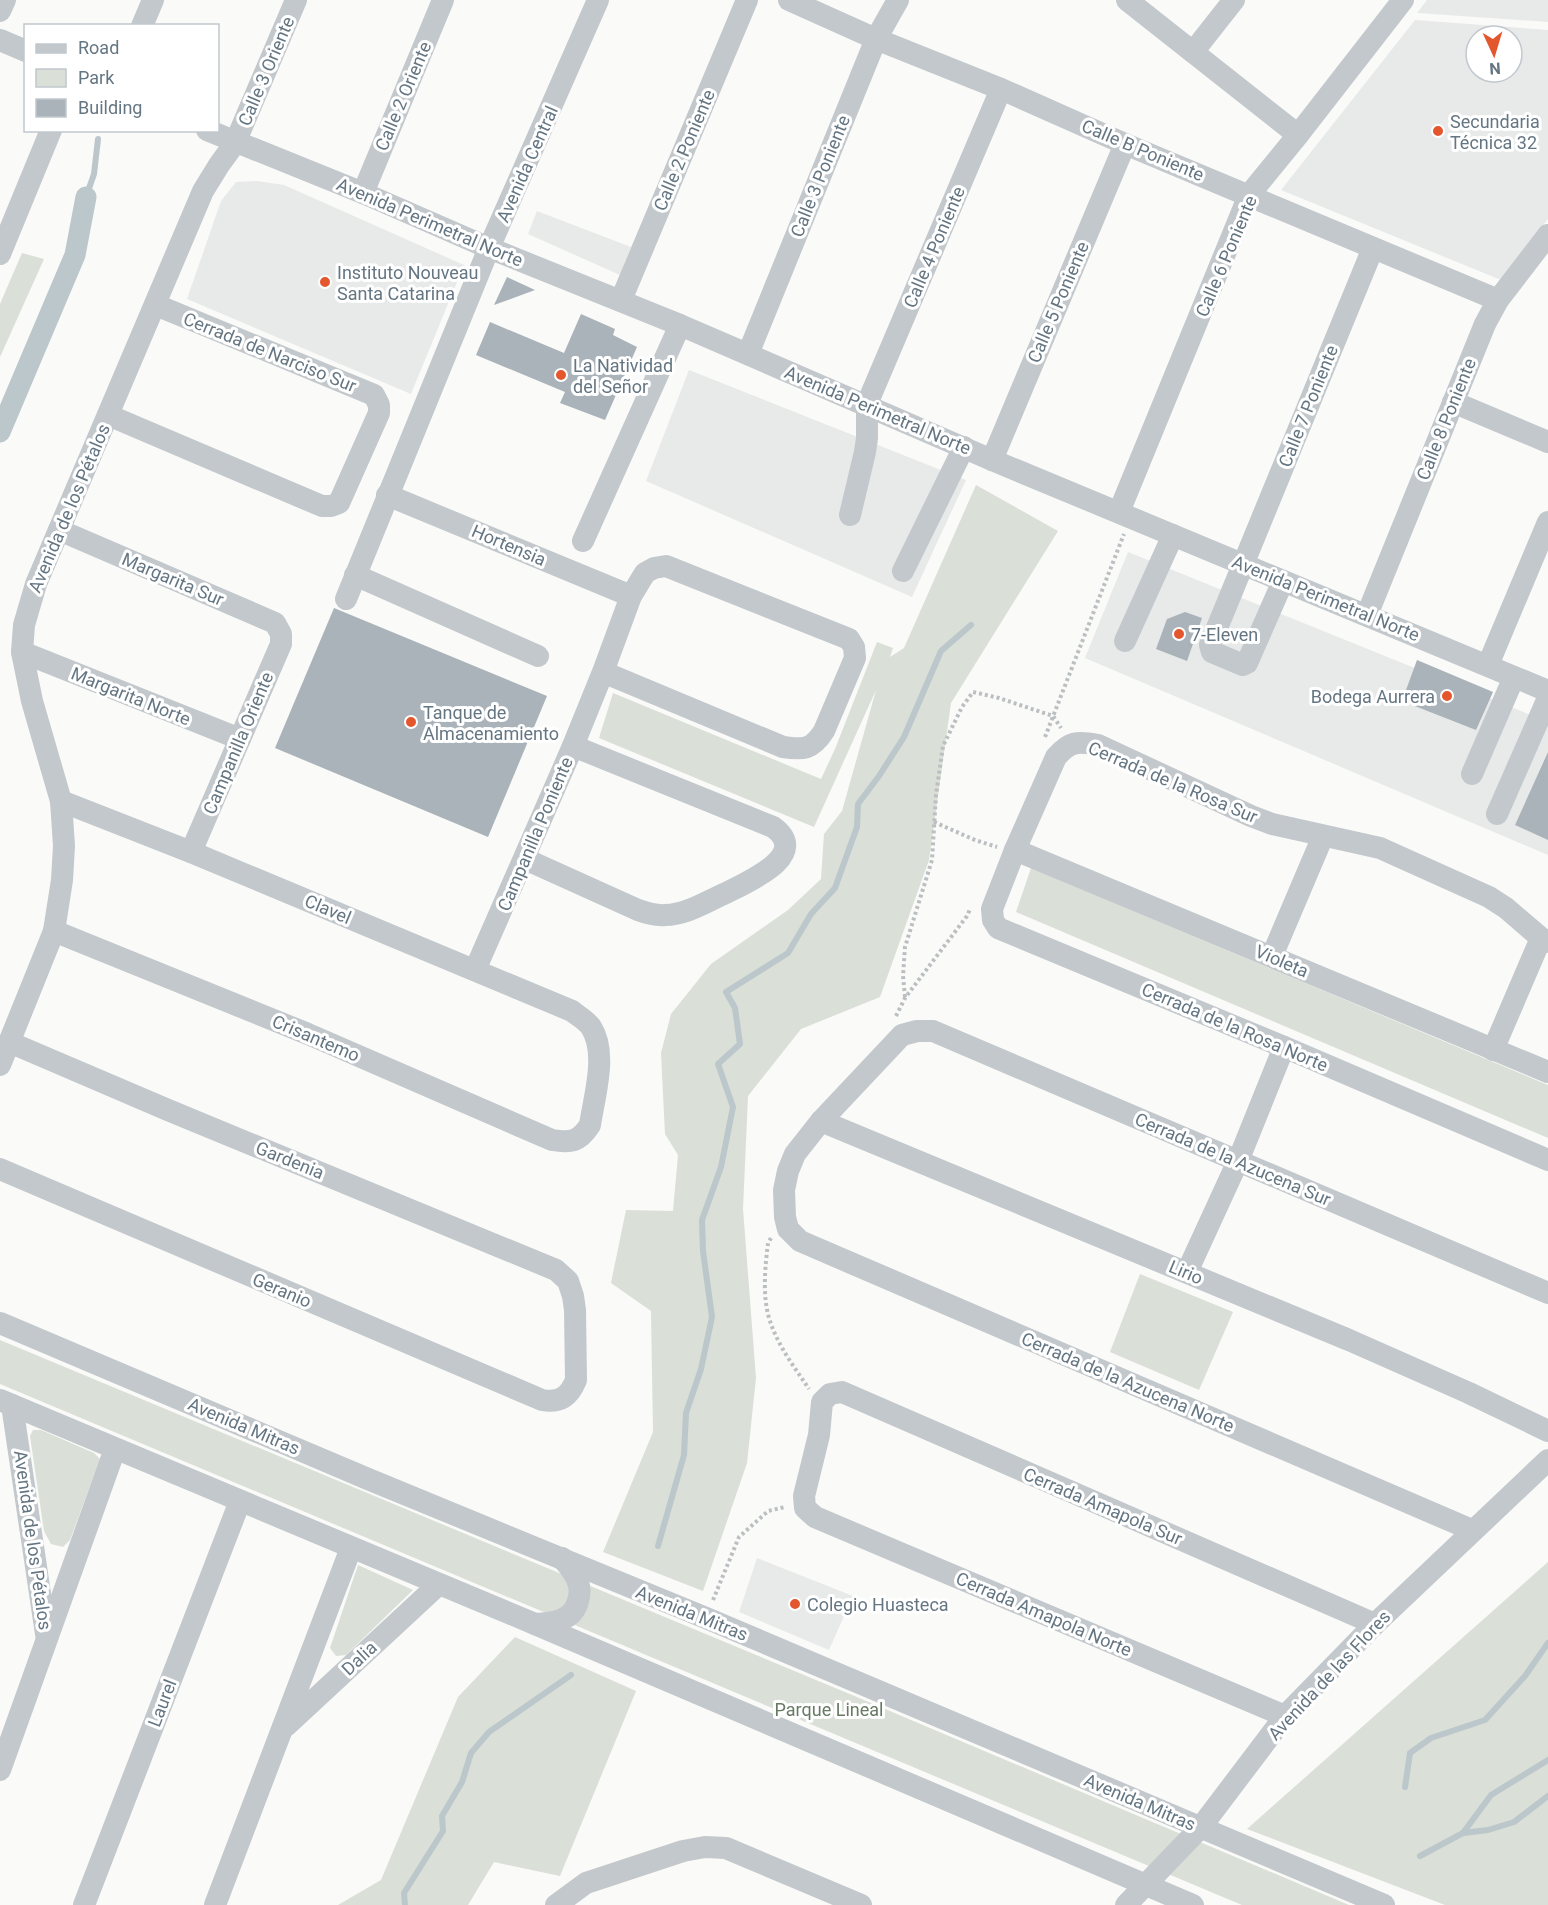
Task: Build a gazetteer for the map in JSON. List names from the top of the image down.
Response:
{
  "streets": {
    "street": [
      "Calle 3 Oriente",
      "Calle 2 Oriente",
      "Calle 2 Poniente",
      "Calle B Poniente",
      "Avenida Central",
      "Calle 3 Poniente",
      "Avenida Perimetral Norte",
      "Calle 4 Poniente",
      "Calle 6 Poniente",
      "Calle 5 Poniente",
      "Cerrada de Narciso Sur",
      "Calle 7 Poniente",
      "Calle 8 Poniente",
      "Avenida de los Pétalos",
      "Hortensia",
      "Margarita Sur",
      "Margarita Norte",
      "Campanilla Oriente",
      "Cerrada de la Rosa Sur",
      "Campanilla Poniente",
      "Clavel",
      "Violeta",
      "Cerrada de la Rosa Norte",
      "Crisantemo",
      "Cerrada de la Azucena Sur",
      "Gardenia",
      "Lirio",
      "Geranio",
      "Cerrada de la Azucena Norte",
      "Avenida Mitras",
      "Cerrada Amapola Sur",
      "Cerrada Amapola Norte",
      "Dalia",
      "Avenida de las Flores",
      "Laurel"
    ]
  },
  "crossings": [
    ["Calle 3 Oriente", "Avenida Perimetral Norte"],
    ["Calle 3 Oriente", "Avenida de los Pétalos"],
    ["Calle 2 Oriente", "Avenida Perimetral Norte"],
    ["Calle 2 Poniente", "Avenida Perimetral Norte"],
    ["Calle B Poniente", "Calle 3 Poniente"],
    ["Calle B Poniente", "Calle 4 Poniente"],
    ["Calle B Poniente", "Calle 6 Poniente"],
    ["Calle B Poniente", "Calle 5 Poniente"],
    ["Calle B Poniente", "Calle 7 Poniente"],
    ["Calle B Poniente", "Calle 8 Poniente"],
    ["Avenida Central", "Avenida Perimetral Norte"],
    ["Avenida Central", "Hortensia"],
    ["Calle 3 Poniente", "Avenida Perimetral Norte"],
    ["Avenida Perimetral Norte", "Calle 4 Poniente"],
    ["Avenida Perimetral Norte", "Calle 6 Poniente"],
    ["Avenida Perimetral Norte", "Calle 5 Poniente"],
    ["Avenida Perimetral Norte", "Calle 7 Poniente"],
    ["Avenida Perimetral Norte", "Calle 8 Poniente"],
    ["Avenida Perimetral Norte", "Avenida de los Pétalos"],
    ["Cerrada de Narciso Sur", "Avenida de los Pétalos"],
    ["Avenida de los Pétalos", "Margarita Sur"],
    ["Avenida de los Pétalos", "Margarita Norte"],
    ["Avenida de los Pétalos", "Clavel"],
    ["Avenida de los Pétalos", "Crisantemo"],
    ["Avenida de los Pétalos", "Gardenia"],
    ["Hortensia", "Campanilla Poniente"],
    ["Margarita Sur", "Campanilla Oriente"],
    ["Margarita Norte", "Campanilla Oriente"],
    ["Campanilla Oriente", "Clavel"],
    ["Cerrada de la Rosa Sur", "Violeta"],
    ["Cerrada de la Rosa Sur", "Cerrada de la Rosa Norte"],
    ["Campanilla Poniente", "Clavel"],
    ["Clavel", "Crisantemo"],
    ["Violeta", "Cerrada de la Rosa Norte"],
    ["Gardenia", "Geranio"],
    ["Cerrada de la Azucena Norte", "Avenida de las Flores"],
    ["Avenida Mitras", "Avenida de las Flores"],
    ["Cerrada Amapola Sur", "Avenida de las Flores"],
    ["Cerrada Amapola Norte", "Avenida de las Flores"]
  ],
  "parks": ["Parque Lineal"],
  "places": [
    "Secundaria Técnica 32",
    "Instituto Nouveau Santa Catarina",
    "La Natividad del Señor",
    "7-Eleven",
    "Bodega Aurrera",
    "Tanque de Almacenamiento",
    "Colegio Huasteca"
  ],
  "legend": ["Road", "Park", "Building"],
  "north": "bottom"
}
